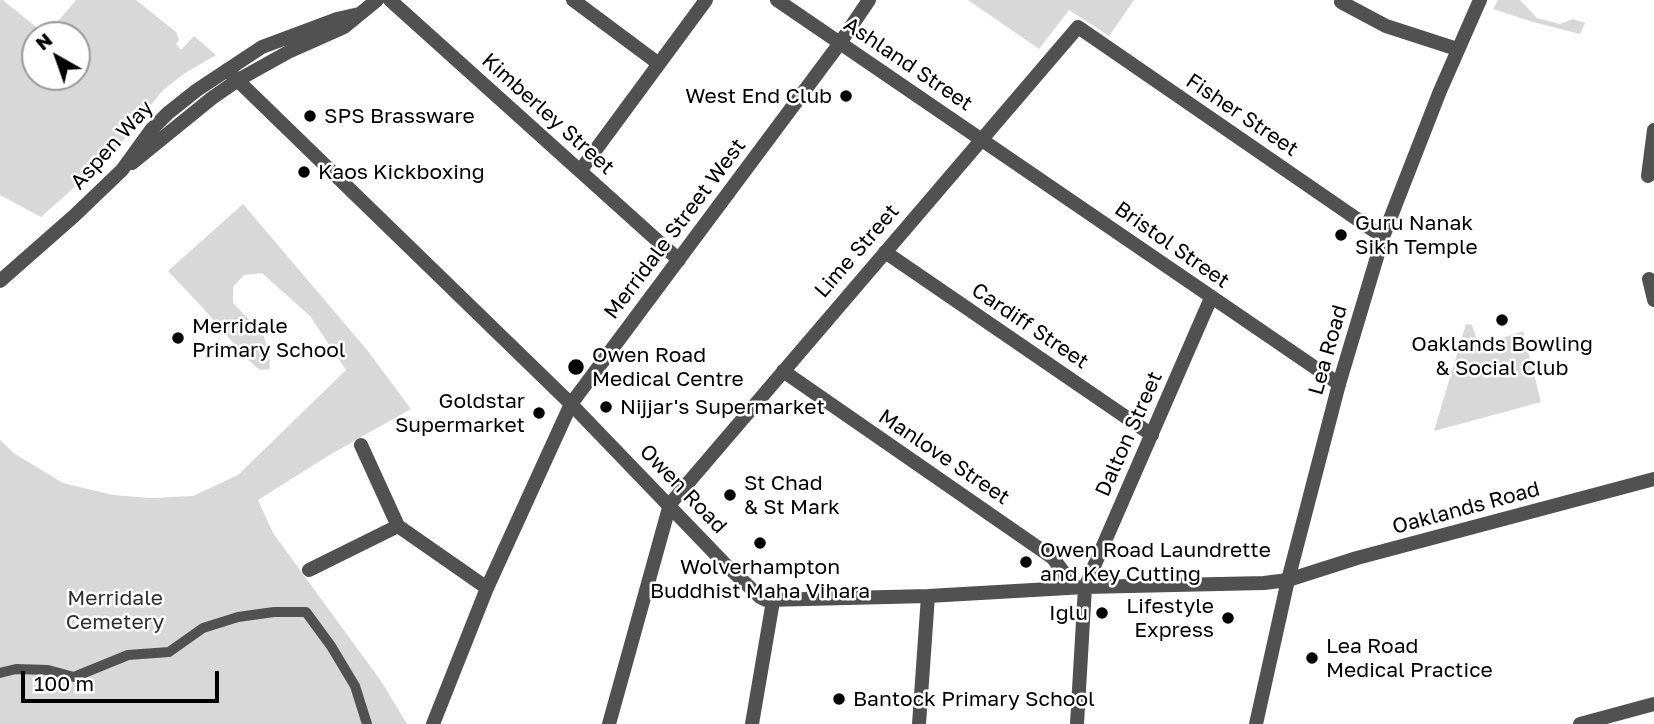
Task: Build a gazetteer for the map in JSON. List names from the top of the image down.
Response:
{
  "streets": {
    "street": [
      "Ashland Street",
      "Kimberley Street",
      "Fisher Street",
      "Aspen Way",
      "Merridale Street West",
      "Bristol Street",
      "Lime Street",
      "Cardiff Street",
      "Lea Road",
      "Dalton Street",
      "Manlove Street",
      "Owen Road",
      "Oaklands Road"
    ]
  },
  "crossings": [
    ["Ashland Street", "Merridale Street West"],
    ["Ashland Street", "Bristol Street"],
    ["Ashland Street", "Lime Street"],
    ["Kimberley Street", "Merridale Street West"],
    ["Fisher Street", "Lime Street"],
    ["Fisher Street", "Lea Road"],
    ["Aspen Way", "Owen Road"],
    ["Merridale Street West", "Owen Road"],
    ["Bristol Street", "Lime Street"],
    ["Bristol Street", "Lea Road"],
    ["Bristol Street", "Dalton Street"],
    ["Lime Street", "Cardiff Street"],
    ["Lime Street", "Manlove Street"],
    ["Lime Street", "Owen Road"],
    ["Cardiff Street", "Dalton Street"],
    ["Lea Road", "Oaklands Road"]
  ],
  "parks": ["Merridale Cemetery"],
  "places": [
    "West End Club",
    "SPS Brassware",
    "Kaos Kickboxing",
    "Guru Nanak Sikh Temple",
    "Oaklands Bowling & Social Club",
    "Merridale Primary School",
    "Owen Road Medical Centre",
    "Nijjar's Supermarket",
    "Goldstar Supermarket",
    "St Chad & St Mark",
    "Wolverhampton Buddhist Maha Vihara",
    "Owen Road Laundrette and Key Cutting",
    "Iglu",
    "Lifestyle Express",
    "Lea Road Medical Practice",
    "Bantock Primary School"
  ],
  "scale_bar": "100 m",
  "north": "top left"
}
